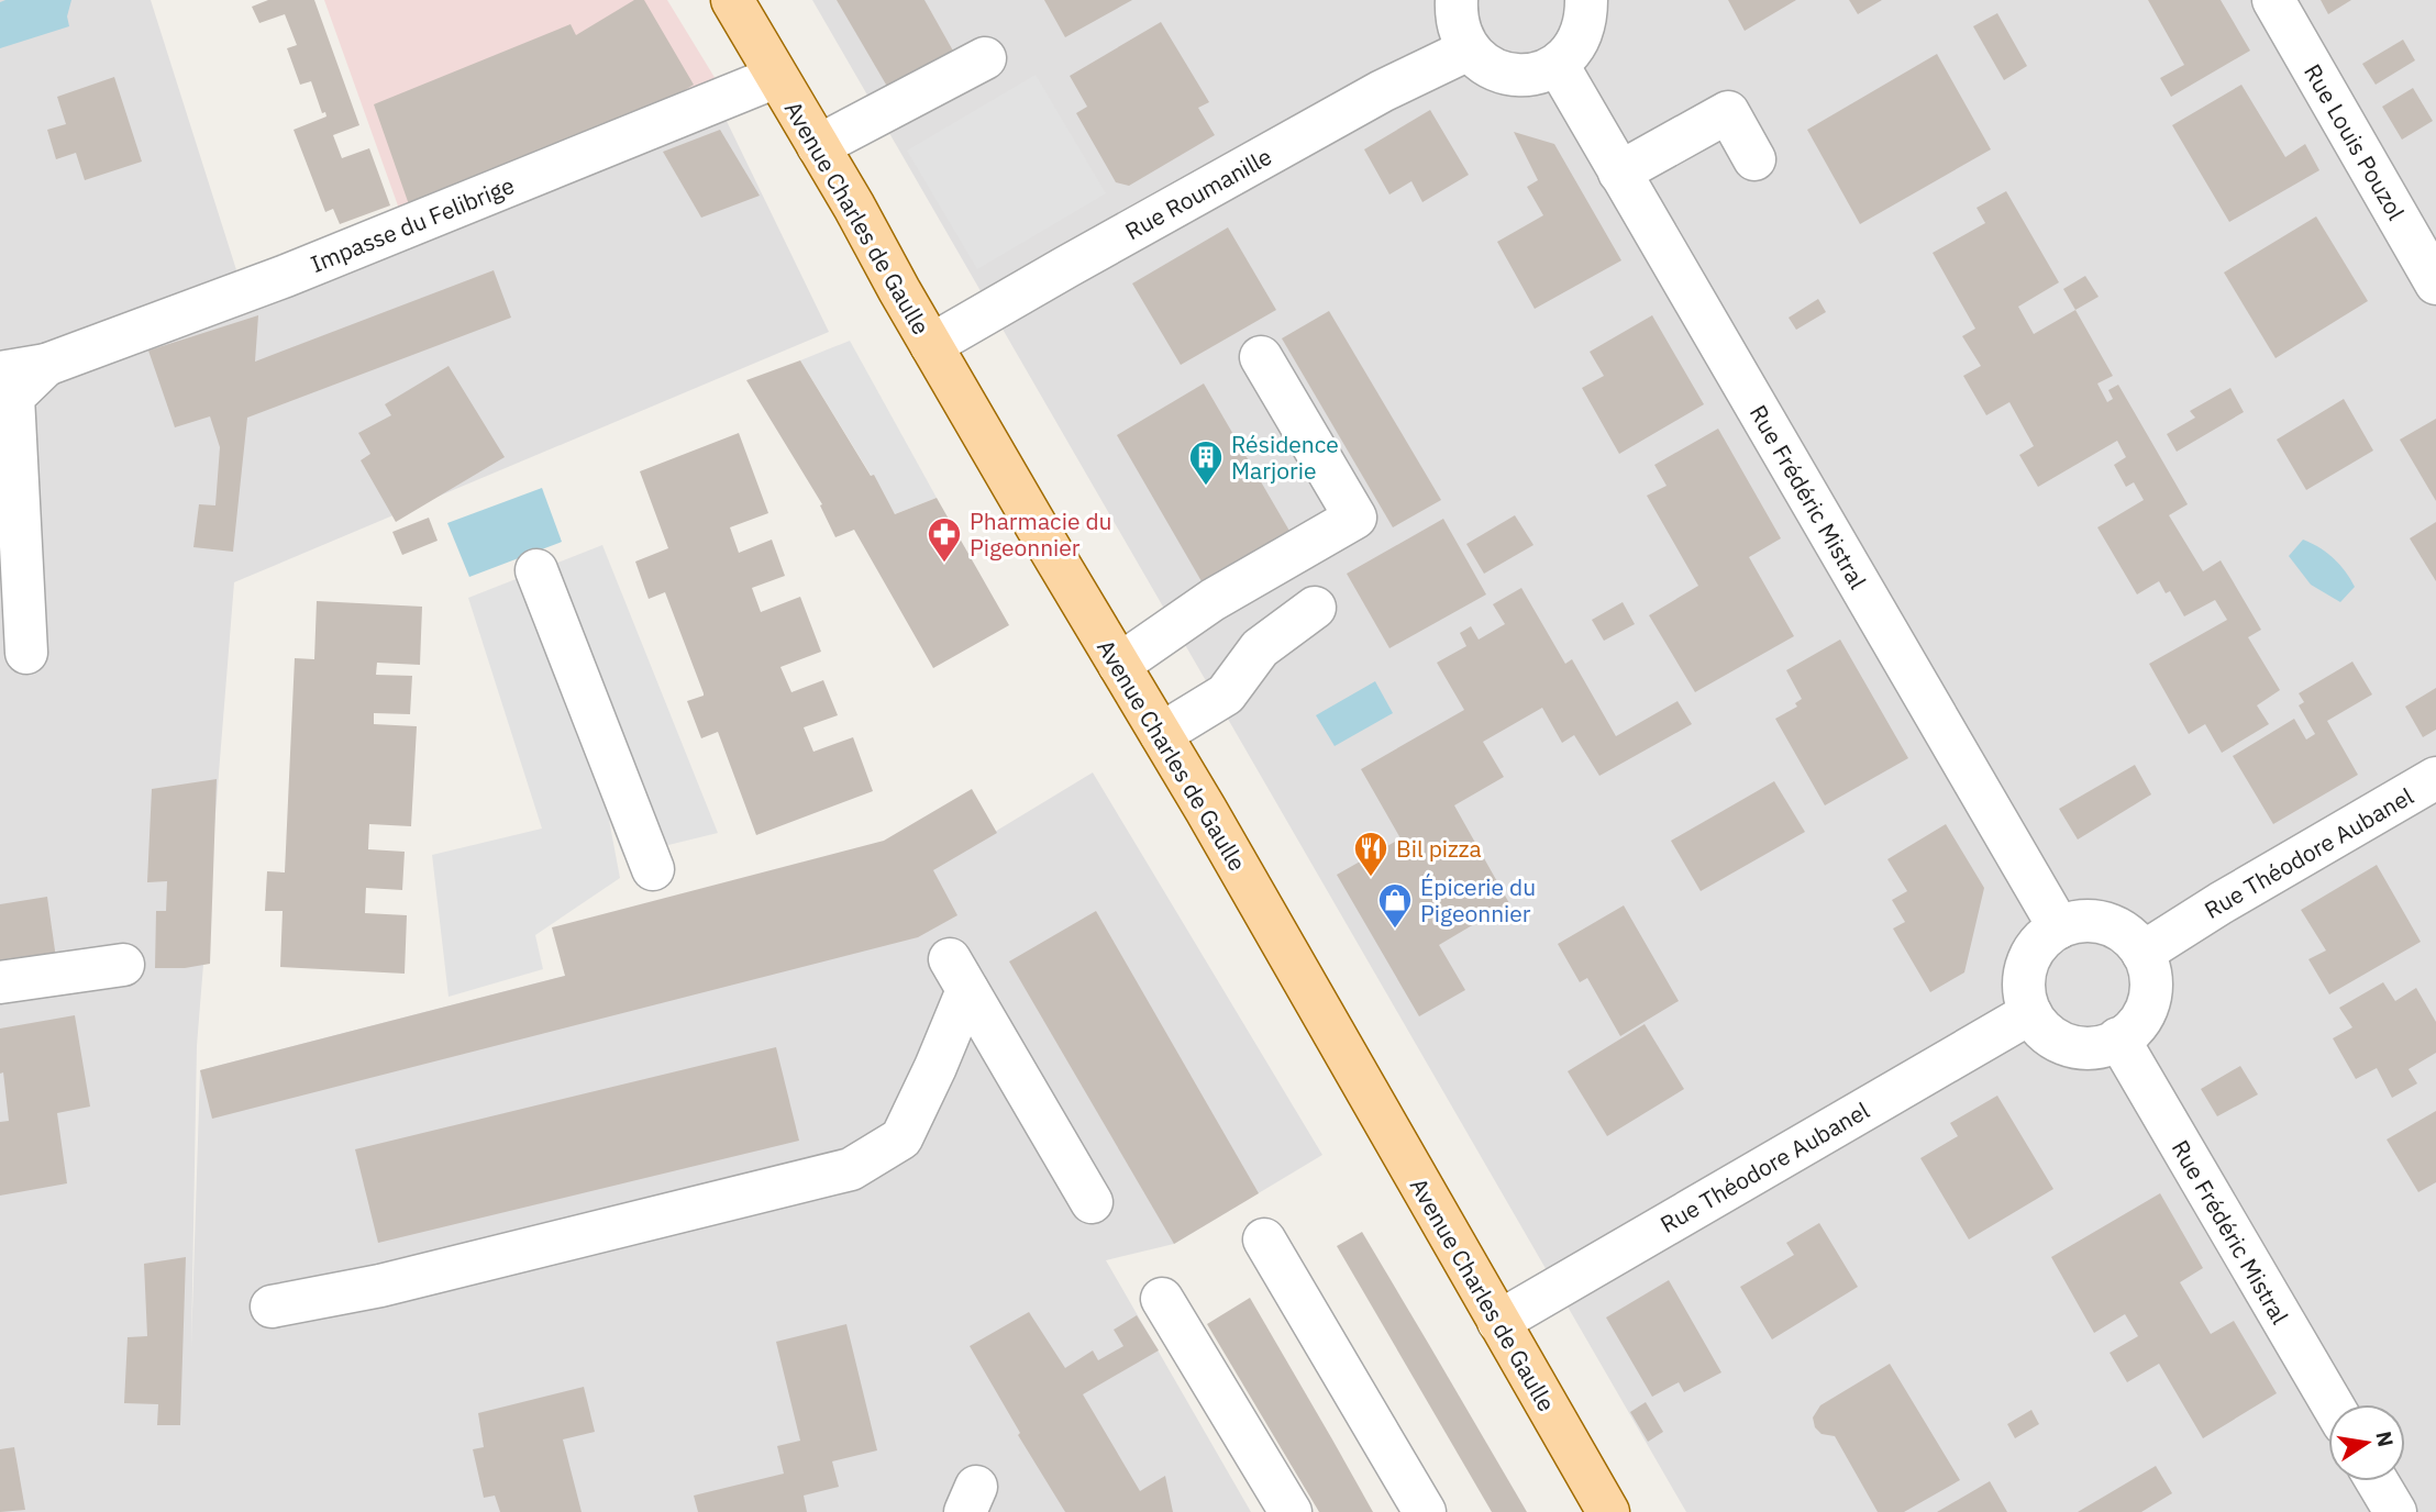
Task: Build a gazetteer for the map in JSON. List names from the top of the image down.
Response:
{
  "streets": {
    "main road": ["Avenue Charles de Gaulle"],
    "street": [
      "Rue Louis Pouzol",
      "Rue Roumanille",
      "Impasse du Felibrige",
      "Rue Frédéric Mistral",
      "Rue Théodore Aubanel"
    ]
  },
  "crossings": [
    ["Rue Roumanille", "Avenue Charles de Gaulle"],
    ["Avenue Charles de Gaulle", "Impasse du Felibrige"],
    ["Avenue Charles de Gaulle", "Rue Théodore Aubanel"],
    ["Rue Frédéric Mistral", "Rue Théodore Aubanel"]
  ],
  "places": {
    "building": ["Résidence Marjorie"],
    "pharmacy": ["Pharmacie du Pigeonnier"],
    "restaurant": ["Bil pizza"],
    "shop": ["Épicerie du Pigeonnier"]
  },
  "north": "right"
}
